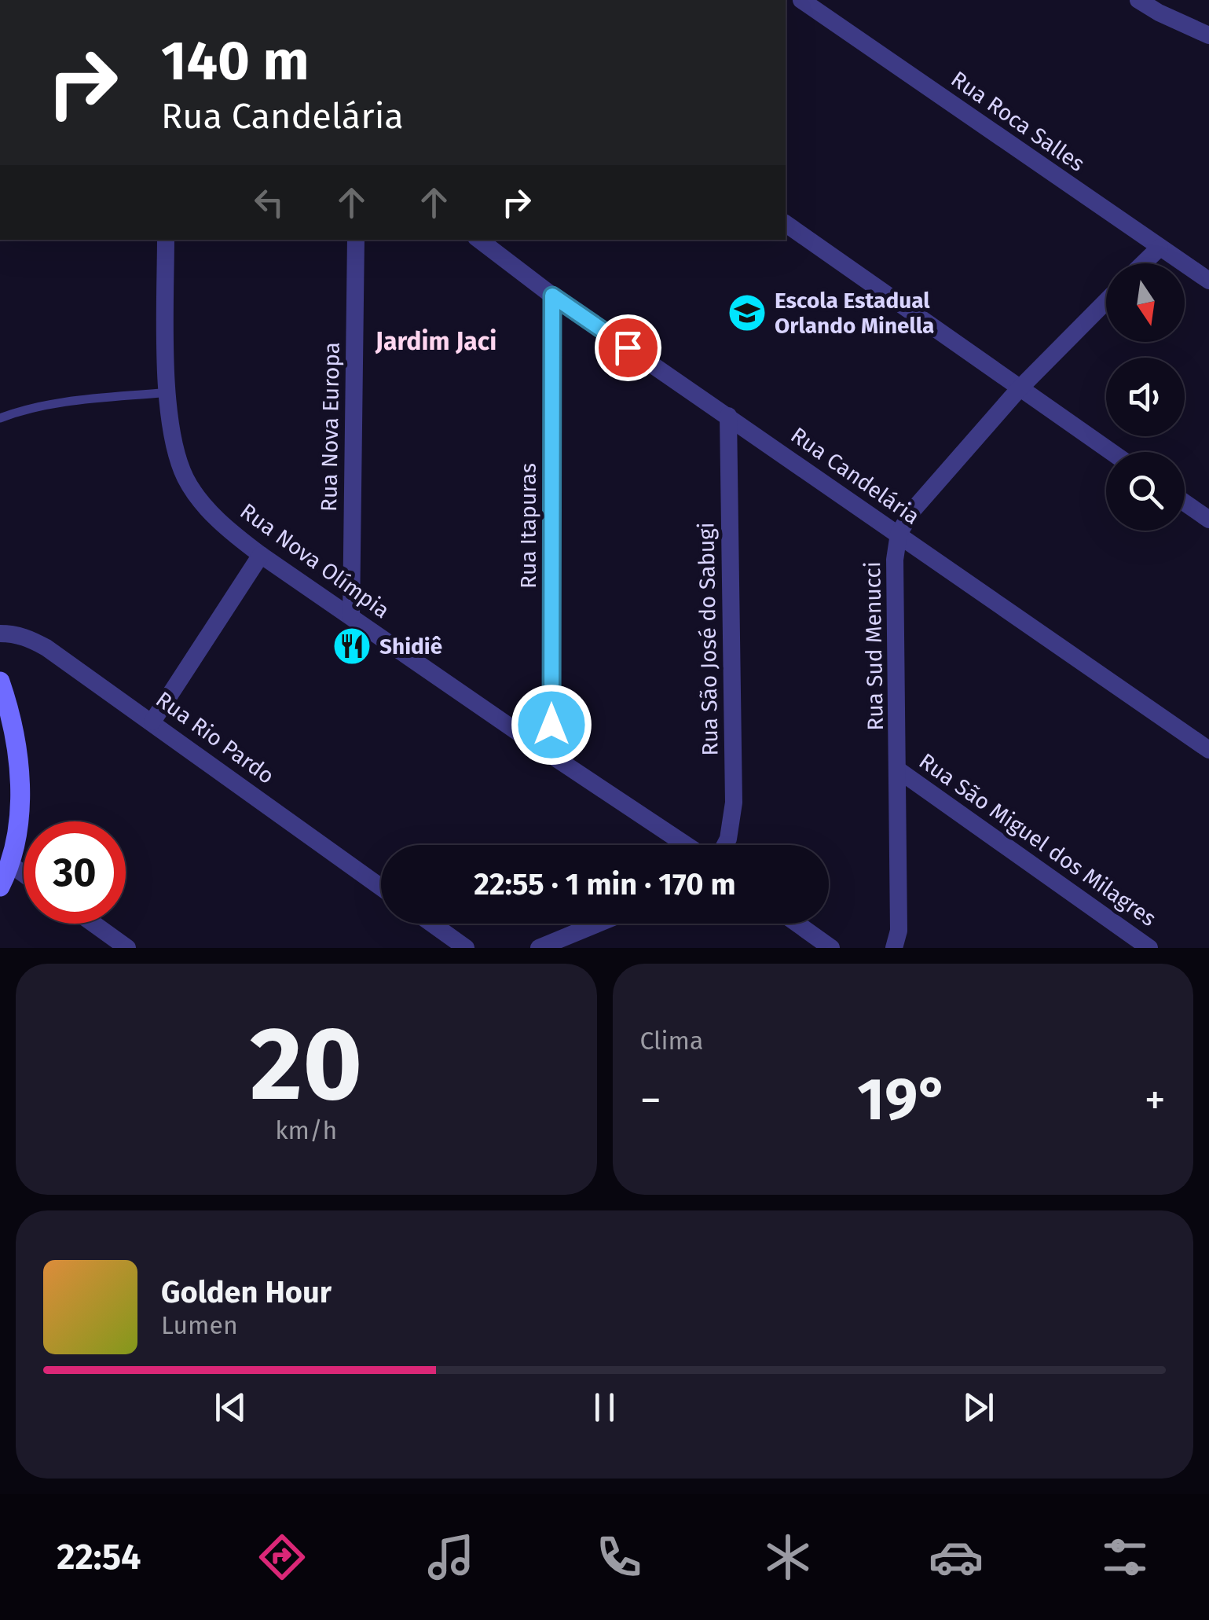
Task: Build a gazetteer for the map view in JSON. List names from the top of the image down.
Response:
{
  "streets": {
    "street": [
      "Rua Roca Salles",
      "Rua Nova Europa",
      "Rua Candelária",
      "Rua Itapuras",
      "Rua Nova Olímpia",
      "Rua São José do Sabugi",
      "Rua Sud Menucci",
      "Rua Rio Pardo",
      "Rua São Miguel dos Milagres"
    ]
  },
  "crossings": [
    ["Rua Nova Europa", "Rua Nova Olímpia"],
    ["Rua Candelária", "Rua Itapuras"],
    ["Rua Candelária", "Rua São José do Sabugi"],
    ["Rua Candelária", "Rua Sud Menucci"],
    ["Rua Itapuras", "Rua Nova Olímpia"],
    ["Rua Sud Menucci", "Rua São Miguel dos Milagres"]
  ],
  "districts": ["Jardim Jaci"],
  "places": {
    "school or university": ["Escola Estadual Orlando Minella"],
    "restaurant": ["Shidiê"]
  },
  "north": "bottom",
  "page": {
    "turn": ["140 m", "Rua Candelária"],
    "limit": "30",
    "trip": "22:55 · 1 min · 170 m",
    "tile": [
      ["20", "km/h"],
      "Clima"
    ],
    "heat": ["−", "19°", "+"],
    "song": ["Golden Hour", "Lumen"],
    "tabs": "22:54"
  }
}
